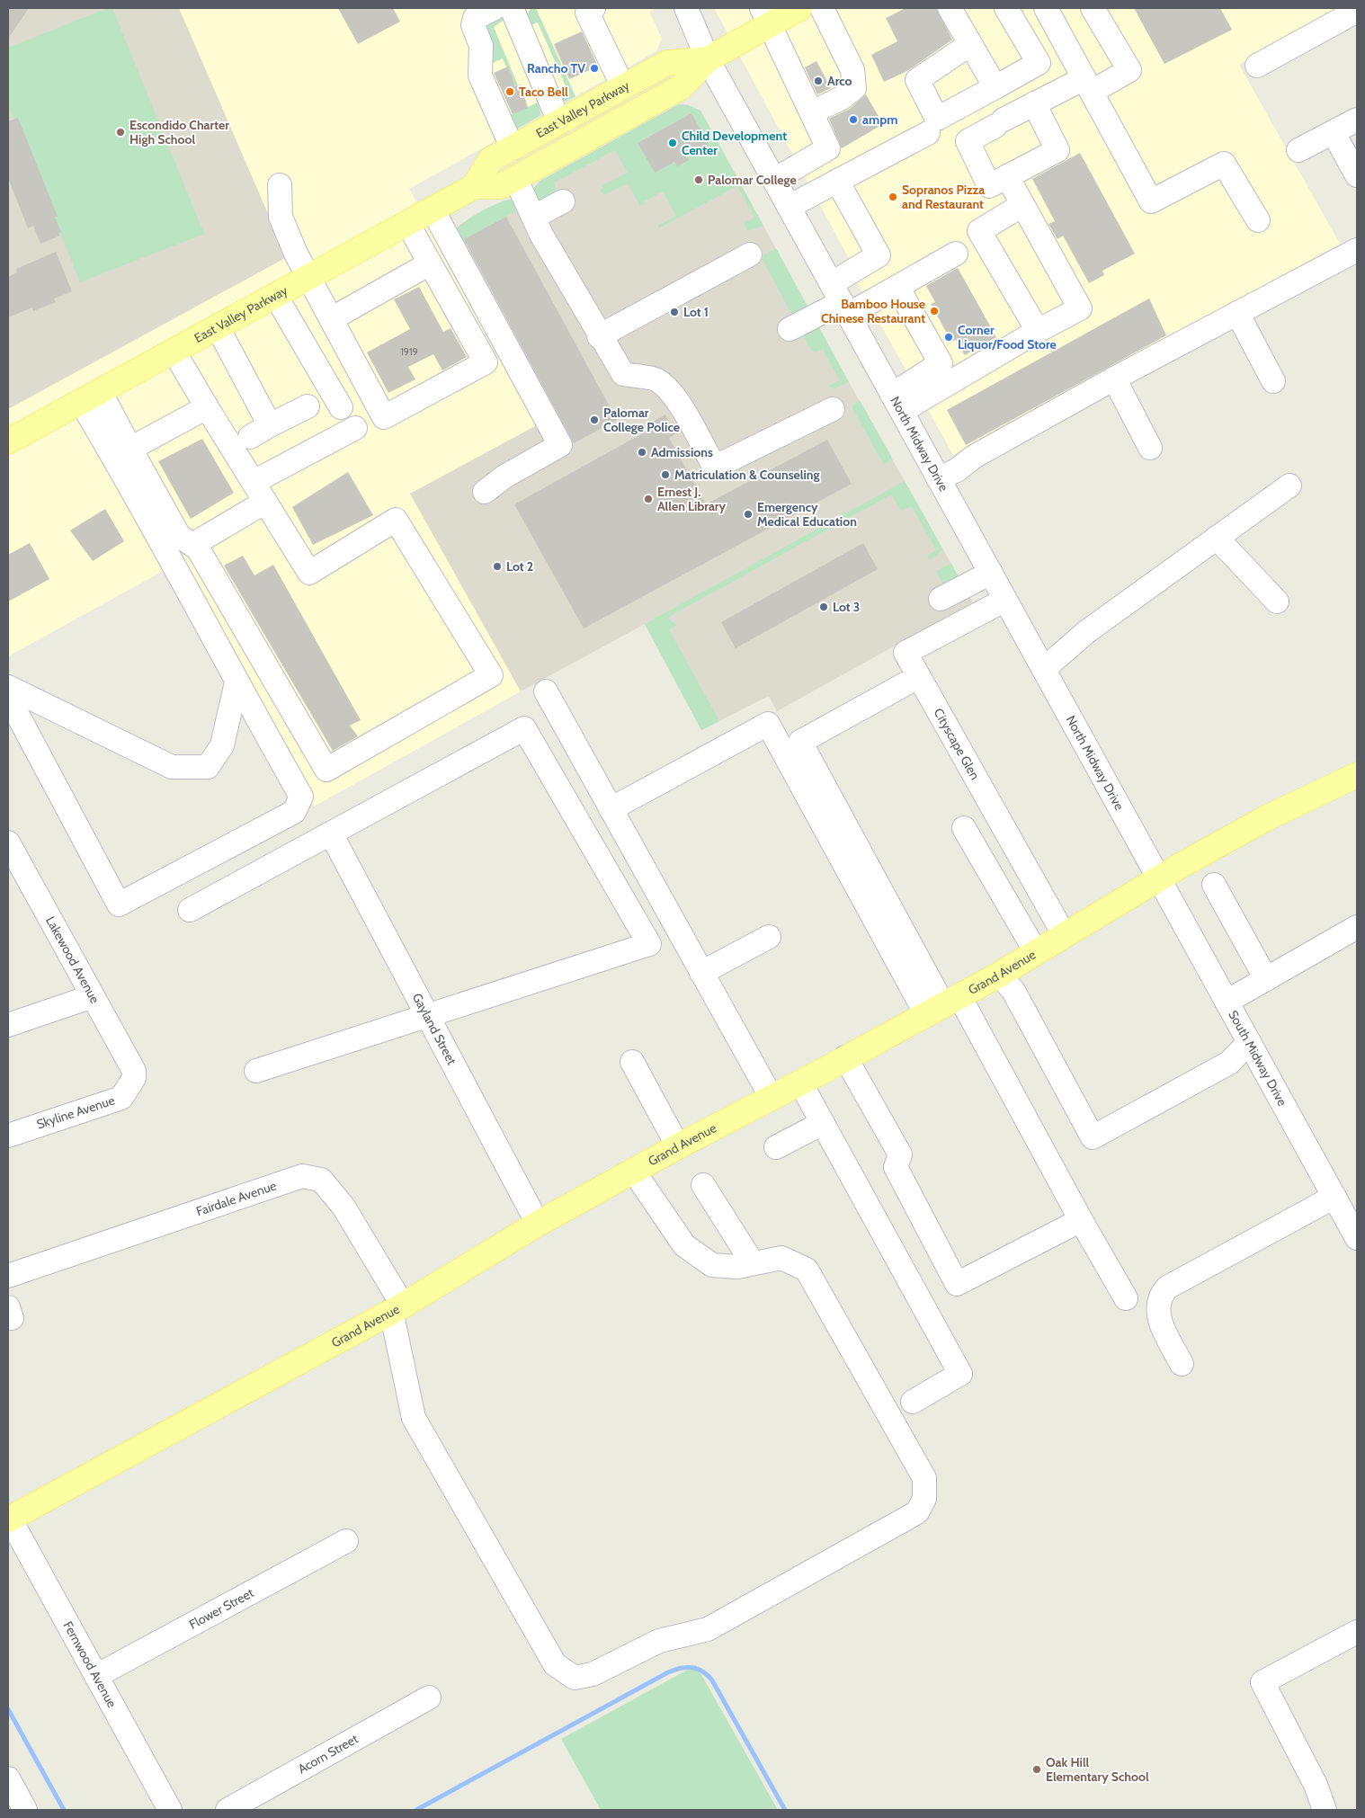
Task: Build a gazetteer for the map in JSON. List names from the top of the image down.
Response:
{
  "streets": {
    "main road": ["East Valley Parkway", "Grand Avenue"],
    "street": [
      "North Midway Drive",
      "Cityscape Glen",
      "Lakewood Avenue",
      "Gayland Street",
      "South Midway Drive",
      "Skyline Avenue",
      "Fairdale Avenue",
      "Flower Street",
      "Fernwood Avenue",
      "Acorn Street"
    ]
  },
  "crossings": [
    ["East Valley Parkway", "North Midway Drive"],
    ["North Midway Drive", "Cityscape Glen"],
    ["North Midway Drive", "Grand Avenue"],
    ["North Midway Drive", "South Midway Drive"],
    ["Cityscape Glen", "Grand Avenue"],
    ["Lakewood Avenue", "Skyline Avenue"],
    ["Grand Avenue", "Gayland Street"],
    ["Grand Avenue", "South Midway Drive"],
    ["Grand Avenue", "Fairdale Avenue"],
    ["Grand Avenue", "Fernwood Avenue"],
    ["Flower Street", "Fernwood Avenue"]
  ],
  "places": [
    "Rancho TV",
    "Arco",
    "Taco Bell",
    "ampm",
    "Escondido Charter High School",
    "Child Development Center",
    "Palomar College",
    "Sopranos Pizza and Restaurant",
    "Bamboo House Chinese Restaurant",
    "Lot 1",
    "Corner Liquor/Food Store",
    "Palomar College Police",
    "Admissions",
    "Matriculation & Counseling",
    "Ernest J. Allen Library",
    "Emergency Medical Education",
    "Lot 2",
    "Lot 3",
    "Oak Hill Elementary School"
  ],
  "house_numbers": ["1919"]
}
